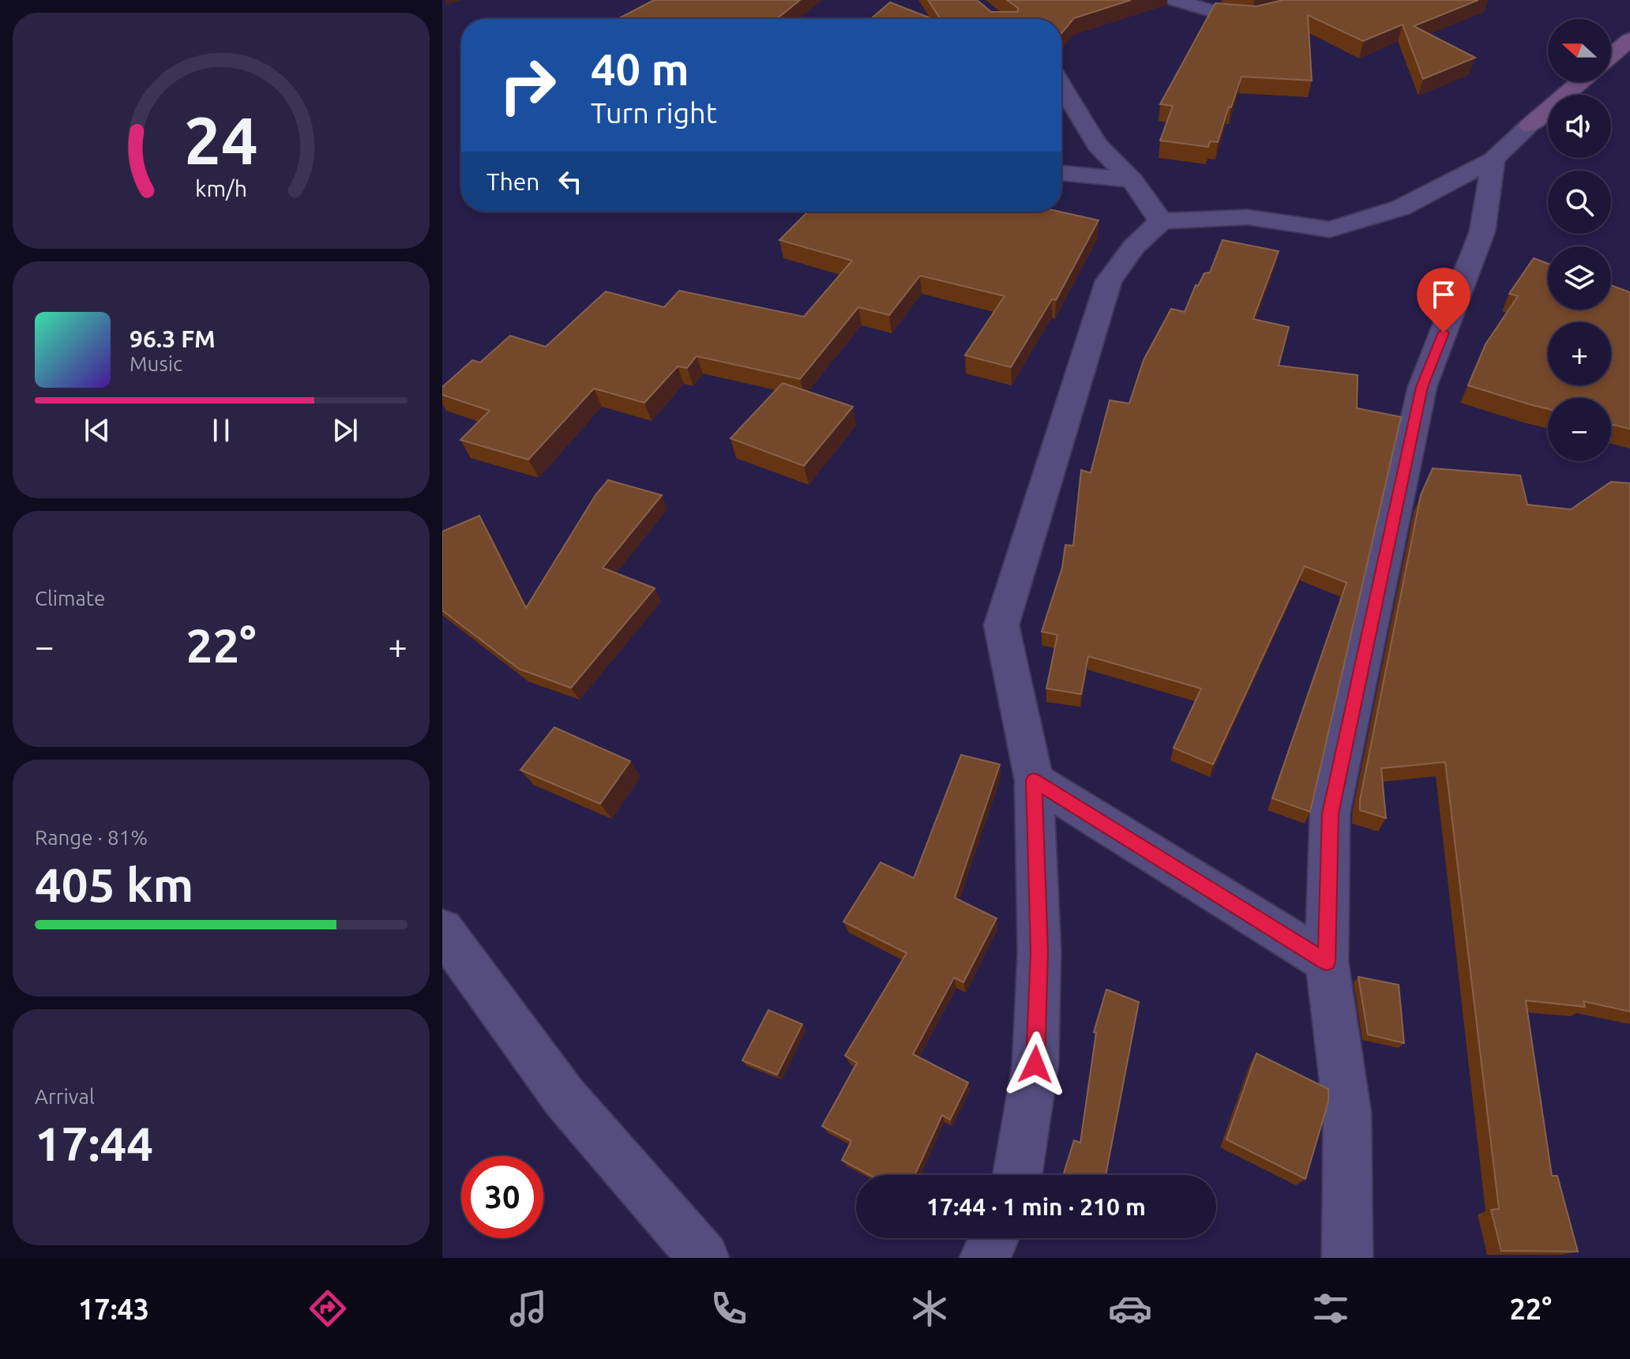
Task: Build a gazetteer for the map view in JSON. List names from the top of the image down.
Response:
{
  "north": "left",
  "page": {
    "map_buttons": ["+", "−"],
    "turn": ["40 m", "Turn right"],
    "then": "Then",
    "song": ["96.3 FM", "Music"],
    "tile": [
      "Climate",
      ["Range · 81%", "405 km"],
      ["Arrival", "17:44"]
    ],
    "heat": ["−", "22°", "+"],
    "limit": "30",
    "trip": "17:44 · 1 min · 210 m",
    "tabs": ["17:43", "22°"],
    "gauge": ["24", "km/h"]
  }
}
